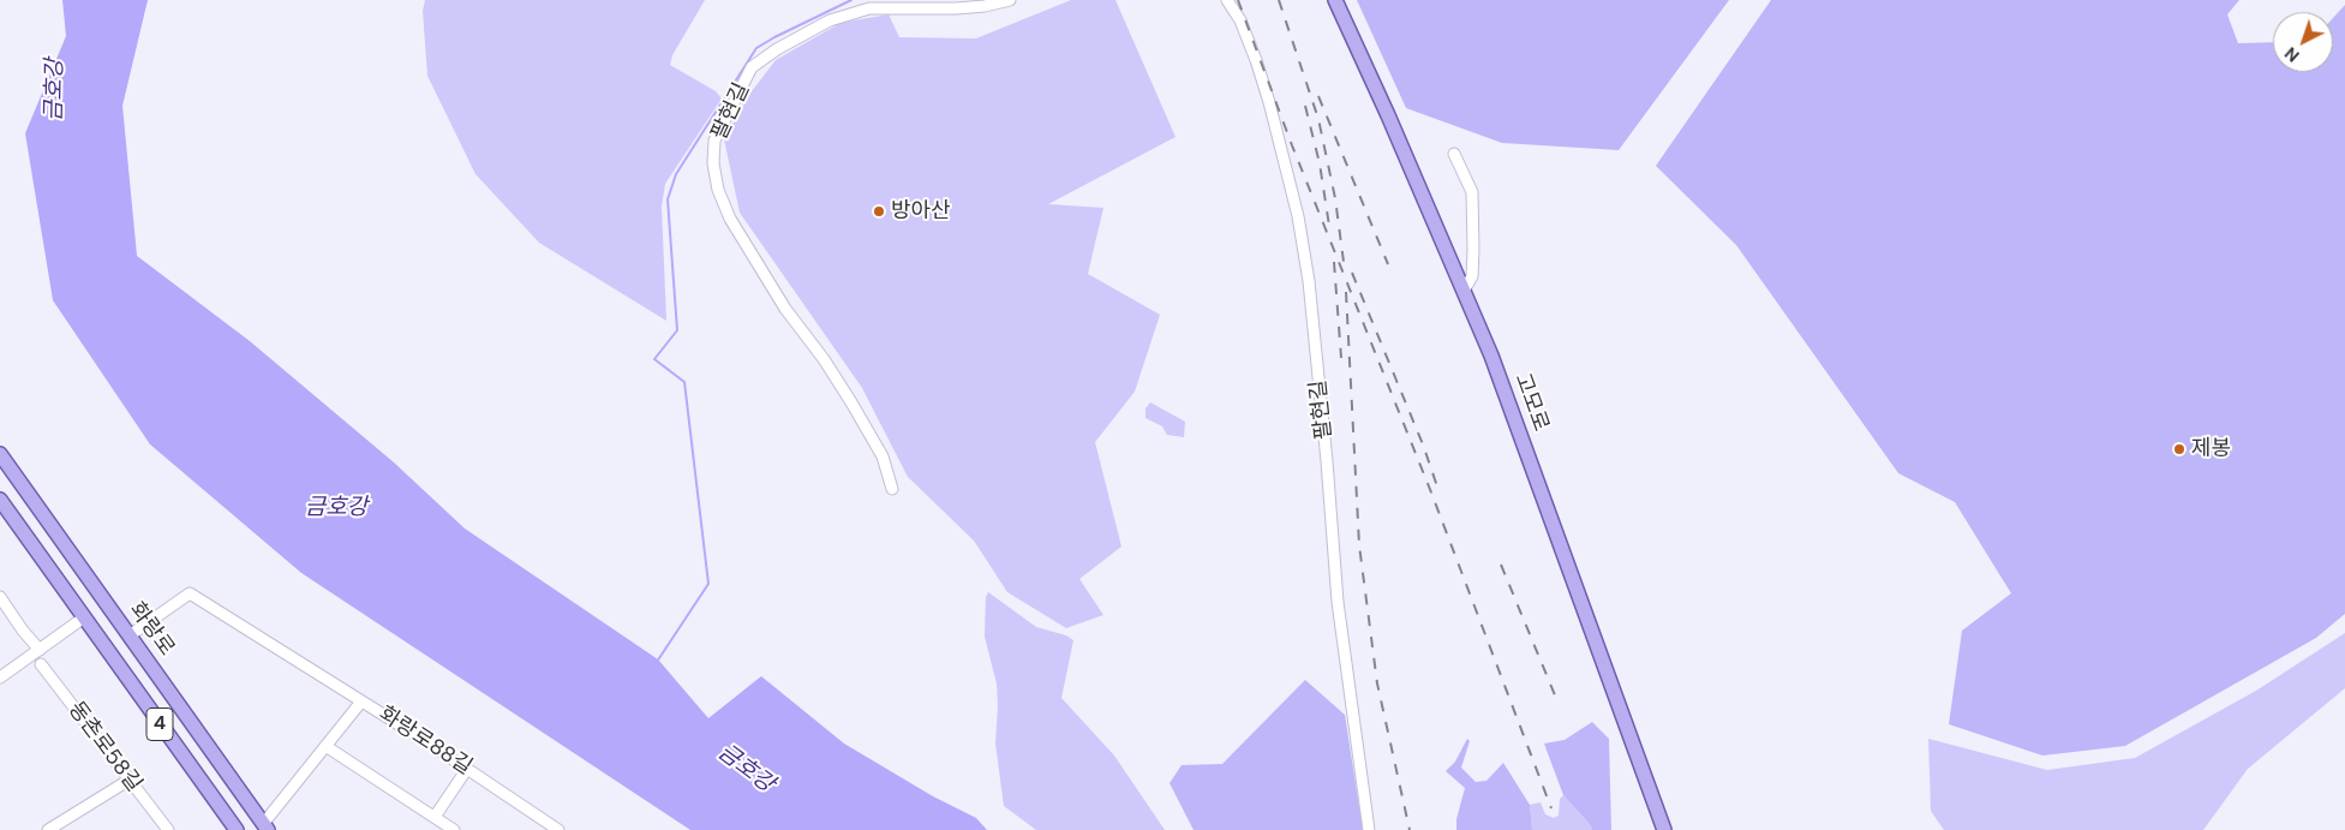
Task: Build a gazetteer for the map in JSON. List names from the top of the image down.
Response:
{
  "streets": {
    "main road": ["고모로", "화랑로", "4"],
    "street": ["팔현길", "화랑로88길", "동촌로58길"]
  },
  "crossings": [
    ["화랑로", "화랑로88길"]
  ],
  "water": ["금호강"],
  "places": ["방아산", "제봉"],
  "north": "bottom left"
}
